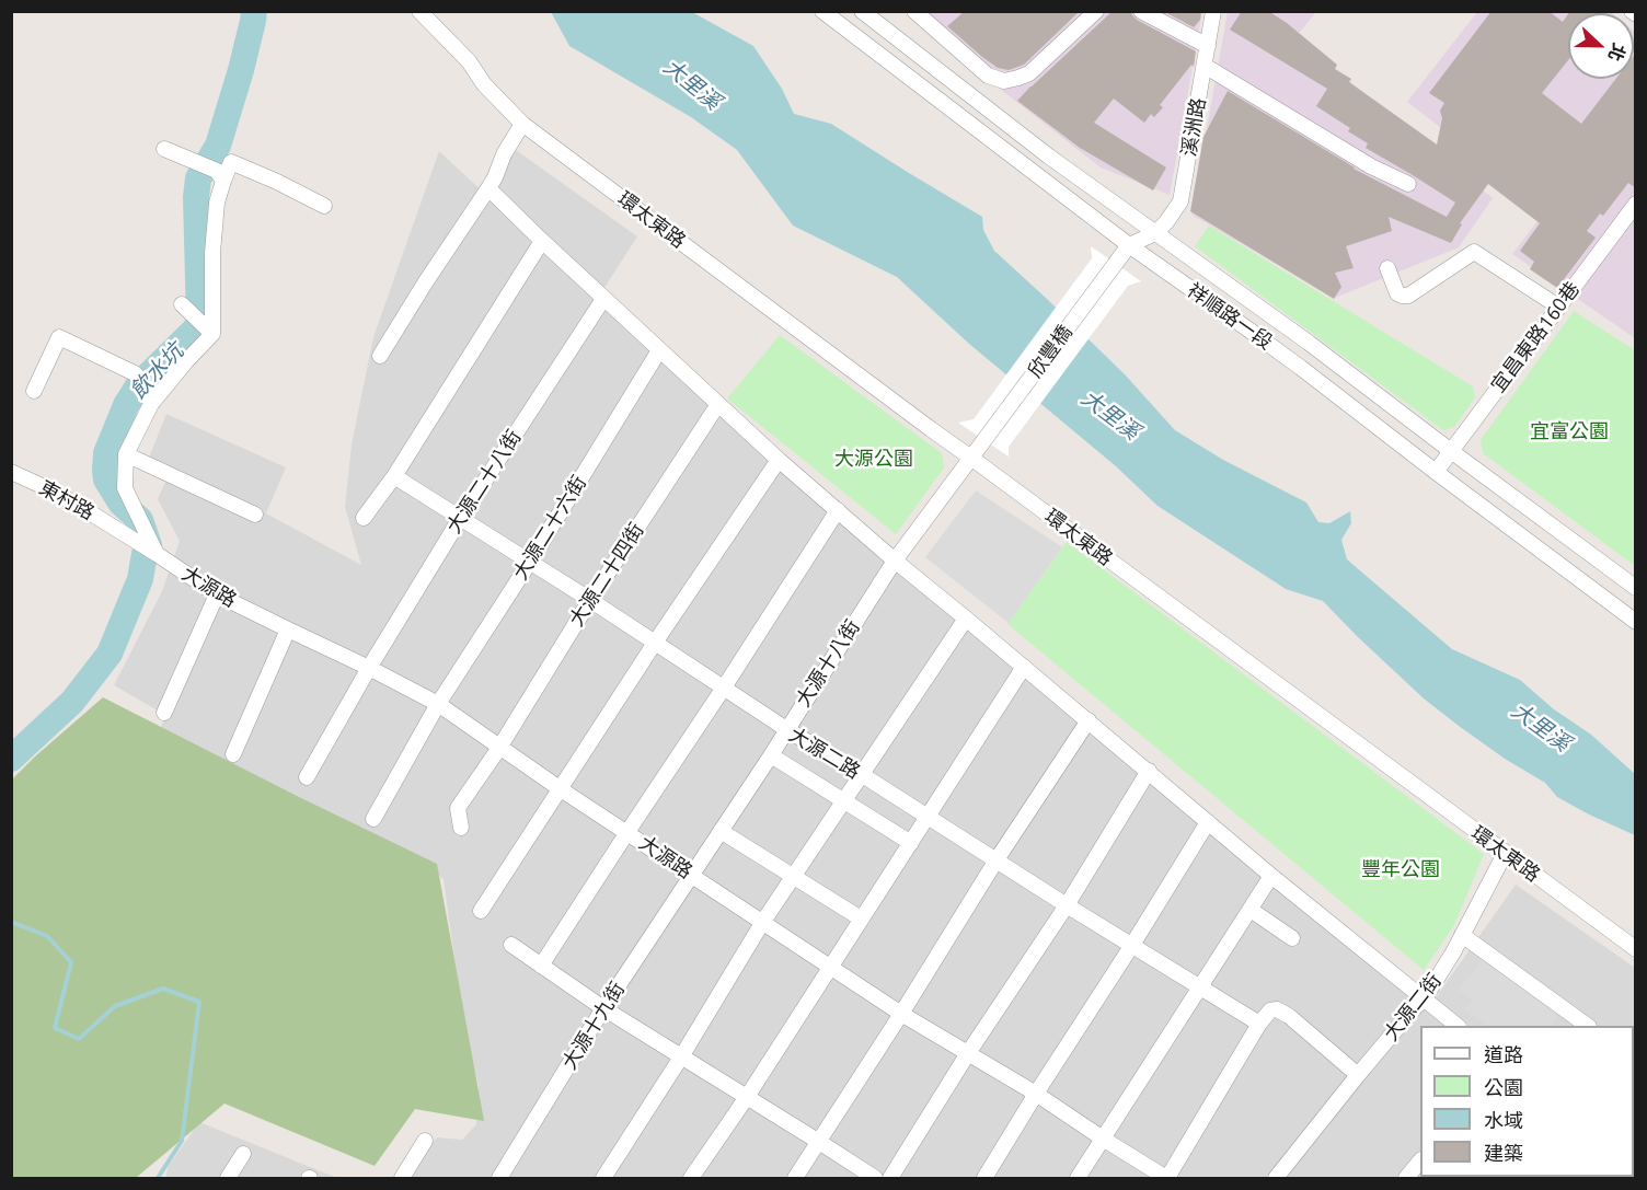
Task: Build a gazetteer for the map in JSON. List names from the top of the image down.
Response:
{
  "streets": {
    "street": [
      "溪洲路",
      "環太東路",
      "祥順路一段",
      "宜昌東路160巷",
      "欣豐橋",
      "大源二十八街",
      "東村路",
      "大源二十六街",
      "大源二十四街",
      "大源路",
      "大源十八街",
      "大源二路",
      "大源二街",
      "大源十九街"
    ]
  },
  "crossings": [
    ["溪洲路", "祥順路一段"],
    ["環太東路", "欣豐橋"],
    ["環太東路", "大源十八街"],
    ["環太東路", "大源二街"],
    ["祥順路一段", "宜昌東路160巷"],
    ["祥順路一段", "欣豐橋"],
    ["欣豐橋", "大源十八街"],
    ["大源二十八街", "大源路"],
    ["大源二十八街", "大源二路"],
    ["東村路", "大源路"],
    ["大源二十六街", "大源路"],
    ["大源二十六街", "大源二路"],
    ["大源二十四街", "大源路"],
    ["大源二十四街", "大源二路"],
    ["大源路", "大源十八街"],
    ["大源路", "大源十九街"],
    ["大源十八街", "大源二路"],
    ["大源十八街", "大源十九街"]
  ],
  "water": ["大里溪", "飲水坑"],
  "parks": ["宜富公園", "大源公園", "豐年公園"],
  "legend": [
    "道路",
    "公園",
    "水域",
    "建築"
  ],
  "north": "right"
}
